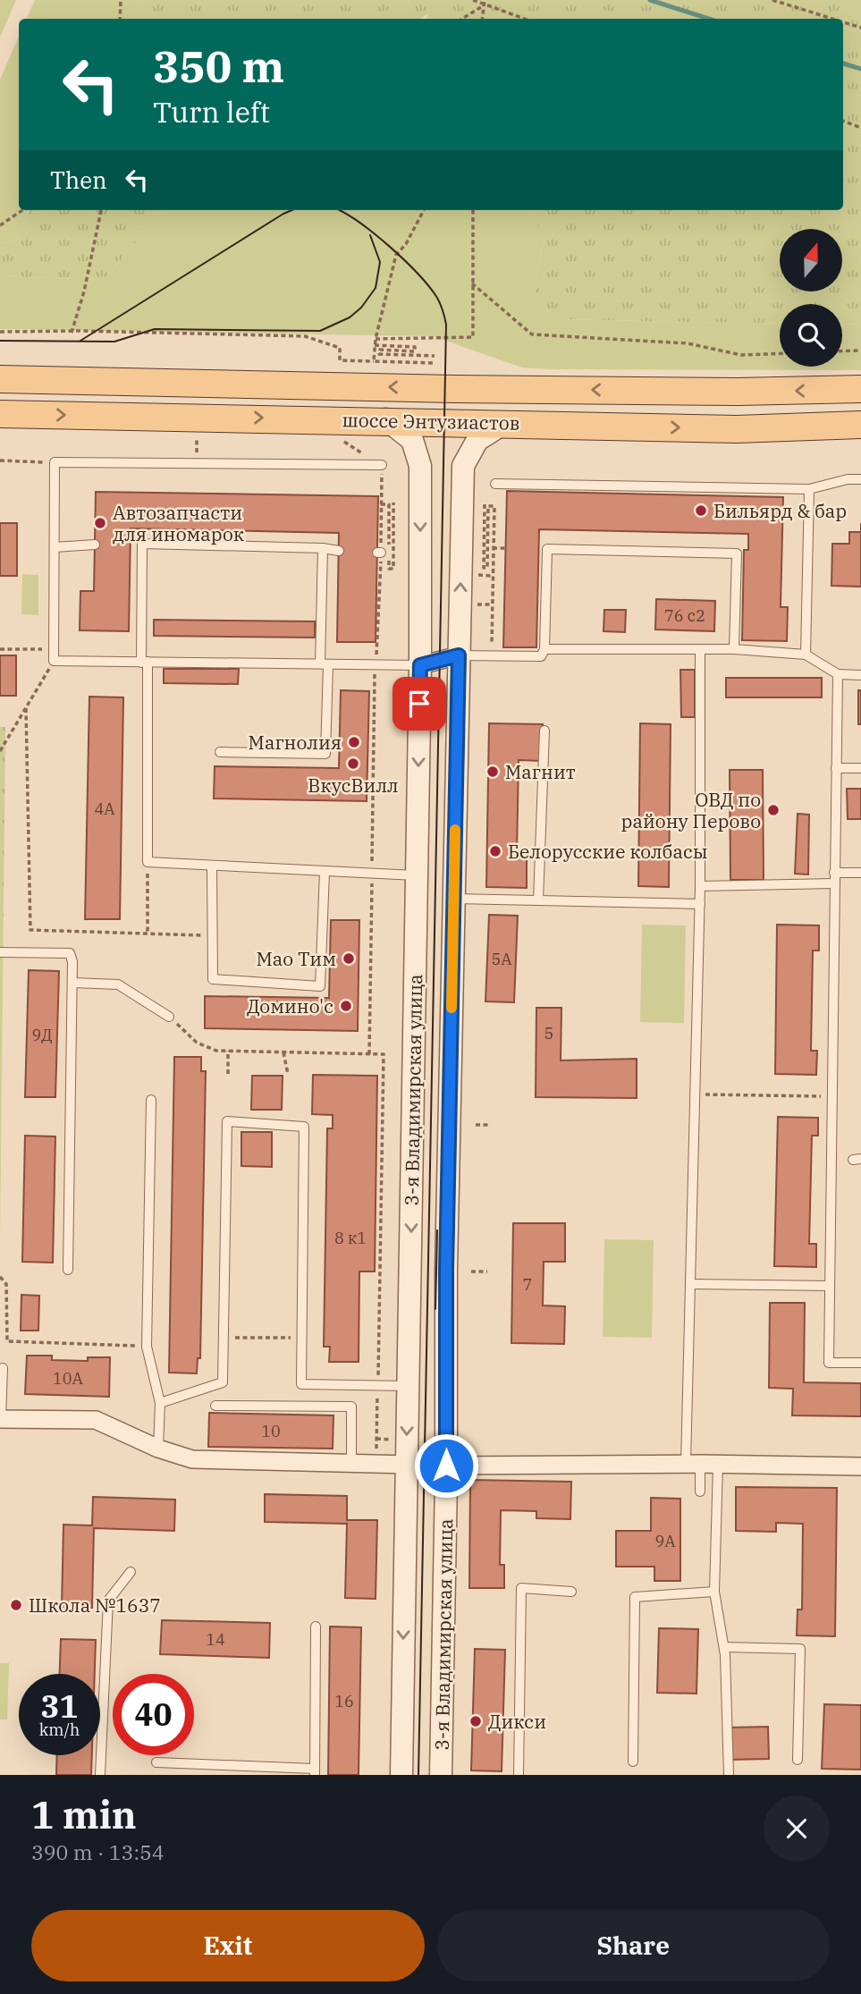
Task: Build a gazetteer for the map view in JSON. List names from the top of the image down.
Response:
{
  "streets": {
    "main road": ["шоссе Энтузиастов"],
    "street": ["3-я Владимирская улица"]
  },
  "crossings": [
    ["шоссе Энтузиастов", "3-я Владимирская улица"]
  ],
  "places": [
    "Бильярд & бар",
    "Автозапчасти для иномарок",
    "Магнолия",
    "ВкусВилл",
    "Магнит",
    "ОВД по району Перово",
    "Белорусские колбасы",
    "Мао Тим",
    "Домино'c",
    "Школа №1637",
    "Дикси"
  ],
  "house_numbers": [
    "76 с2",
    "4А",
    "5А",
    "5",
    "9Д",
    "8 к1",
    "7",
    "10А",
    "10",
    "9А",
    "14",
    "16"
  ],
  "north": "top",
  "page": {
    "turn": ["350 m", "Turn left"],
    "then": "Then",
    "speed": "31 km/h",
    "limit": "40",
    "heading": ["1 min", "390 m · 13:54"],
    "buttons": ["Exit", "Share"]
  }
}
